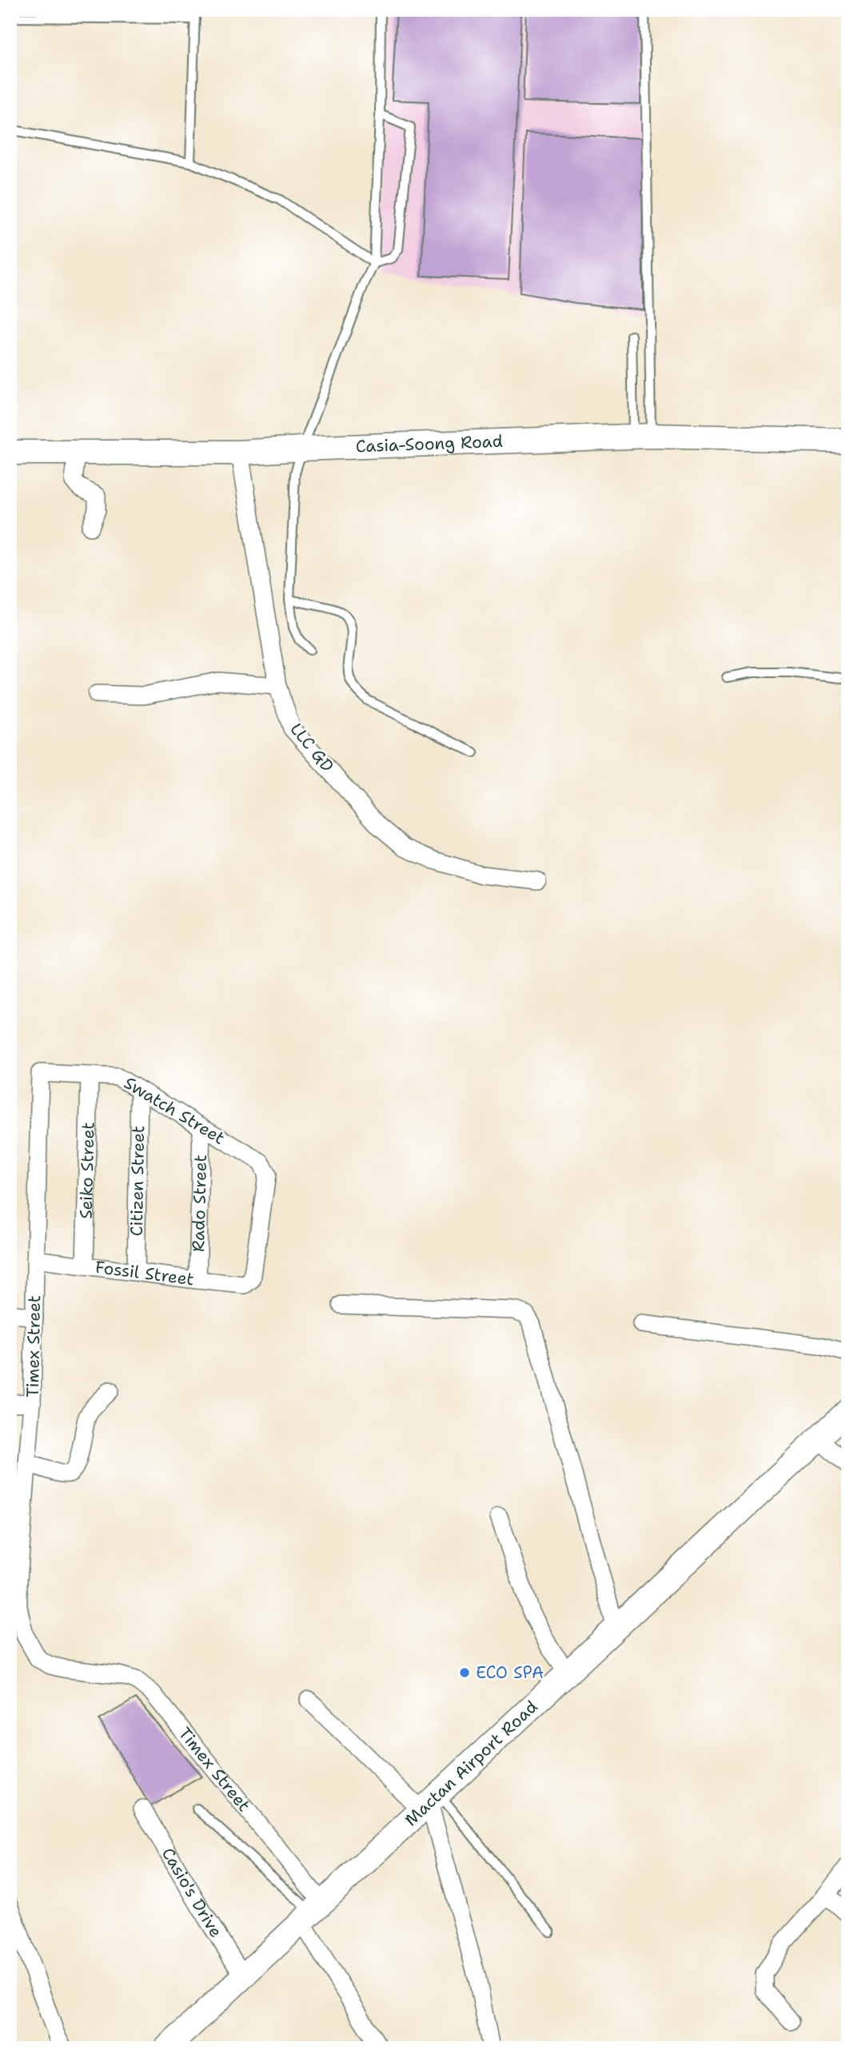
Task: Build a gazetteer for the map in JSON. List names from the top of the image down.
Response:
{
  "streets": {
    "main road": ["Casia-Soong Road", "Mactan Airport Road"],
    "street": [
      "LLC GD",
      "Swatch Street",
      "Seiko Street",
      "Citizen Street",
      "Rado Street",
      "Fossil Street",
      "Timex Street",
      "Casio's Drive"
    ]
  },
  "crossings": [
    ["Casia-Soong Road", "LLC GD"],
    ["Swatch Street", "Seiko Street"],
    ["Swatch Street", "Citizen Street"],
    ["Swatch Street", "Rado Street"],
    ["Swatch Street", "Fossil Street"],
    ["Swatch Street", "Timex Street"],
    ["Seiko Street", "Fossil Street"],
    ["Citizen Street", "Fossil Street"],
    ["Rado Street", "Fossil Street"],
    ["Fossil Street", "Timex Street"],
    ["Timex Street", "Mactan Airport Road"],
    ["Mactan Airport Road", "Casio's Drive"]
  ],
  "places": ["ECO SPA"]
}
